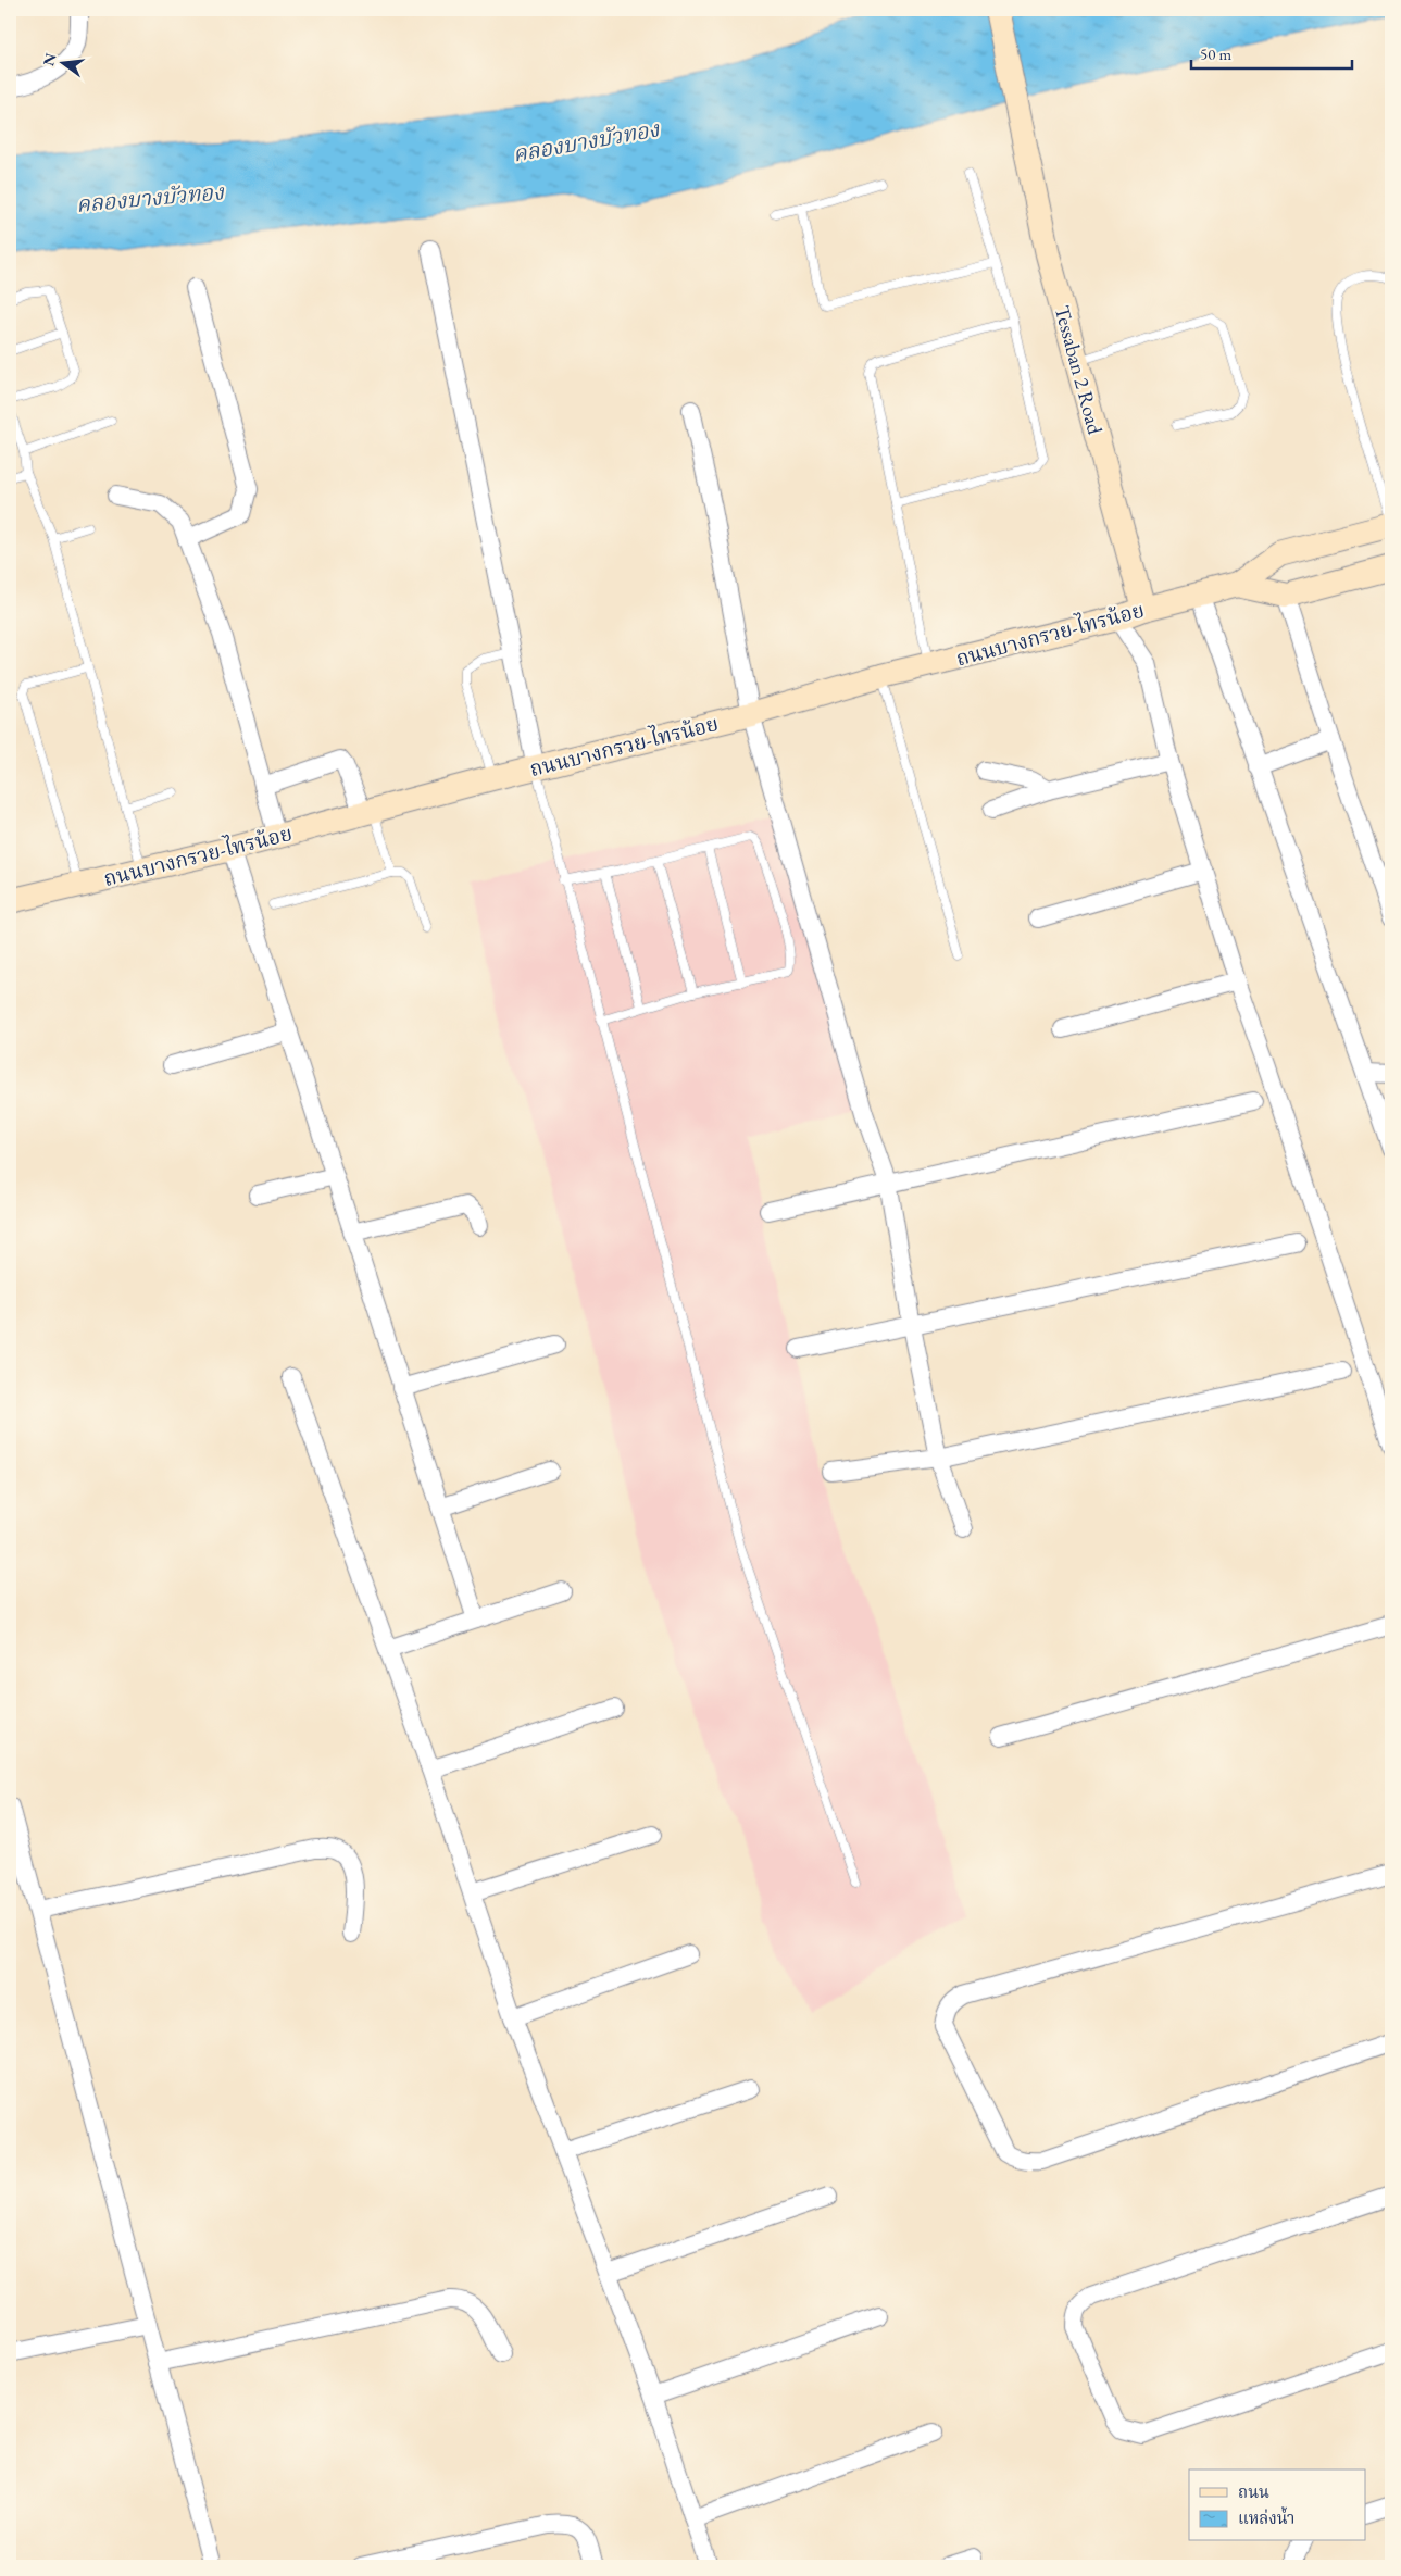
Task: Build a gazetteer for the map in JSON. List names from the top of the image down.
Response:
{
  "streets": {
    "main road": ["Tessaban 2 Road", "ถนนบางกรวย-ไทรน้อย"]
  },
  "crossings": [
    ["Tessaban 2 Road", "ถนนบางกรวย-ไทรน้อย"]
  ],
  "water": ["คลองบางบัวทอง"],
  "legend": ["ถนน", "แหล่งน้ำ"],
  "scale_bar": "50 m",
  "north": "left"
}
